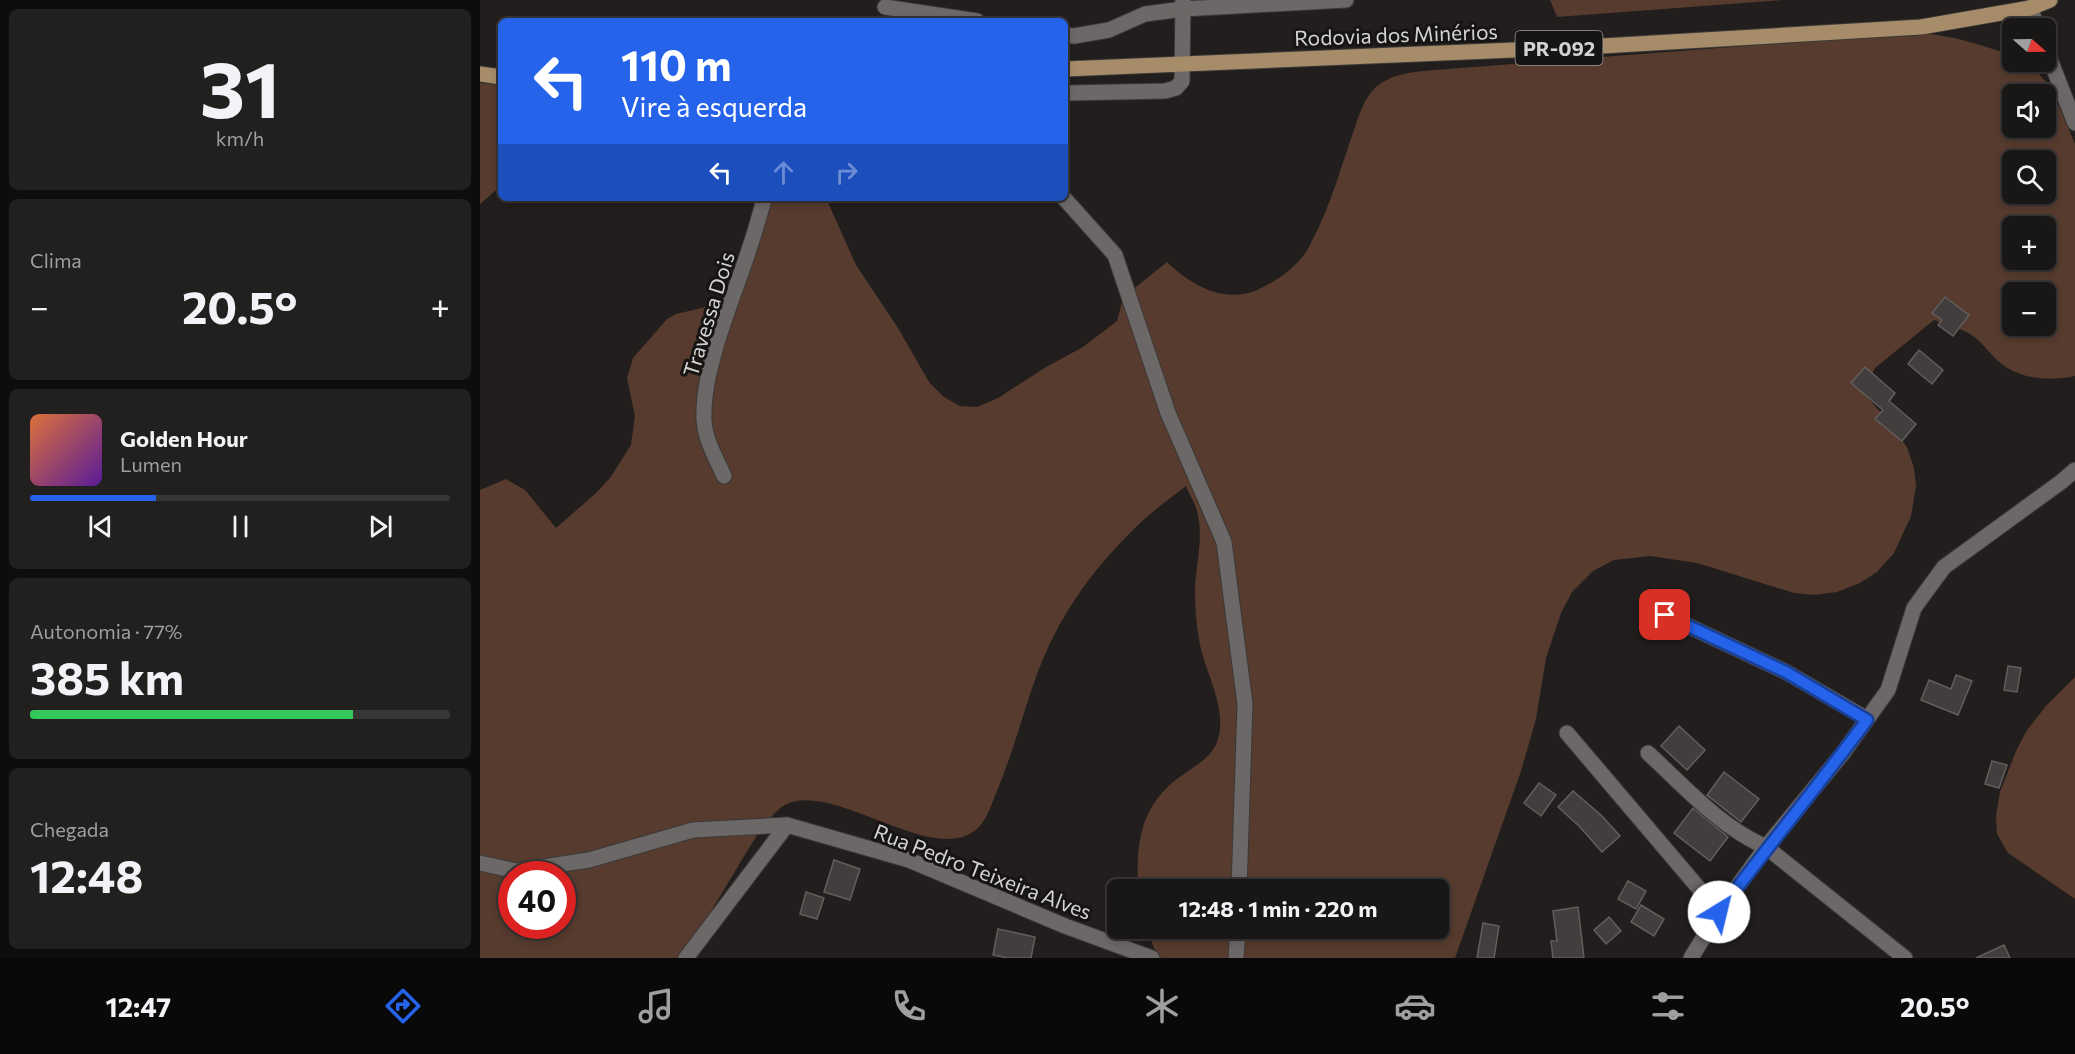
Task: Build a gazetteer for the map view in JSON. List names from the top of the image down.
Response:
{
  "streets": {
    "main road": ["Rodovia dos Minérios", "PR-092"],
    "street": ["Travessa Dois", "Rua Pedro Teixeira Alves"]
  },
  "north": "right",
  "page": {
    "tile": [
      ["31", "km/h"],
      "Clima",
      ["Autonomia · 77%", "385 km"],
      ["Chegada", "12:48"]
    ],
    "map_buttons": ["+", "−"],
    "turn": ["110 m", "Vire à esquerda"],
    "heat": ["−", "20.5°", "+"],
    "song": ["Golden Hour", "Lumen"],
    "limit": "40",
    "trip": "12:48 · 1 min · 220 m",
    "tabs": ["12:47", "20.5°"]
  }
}
